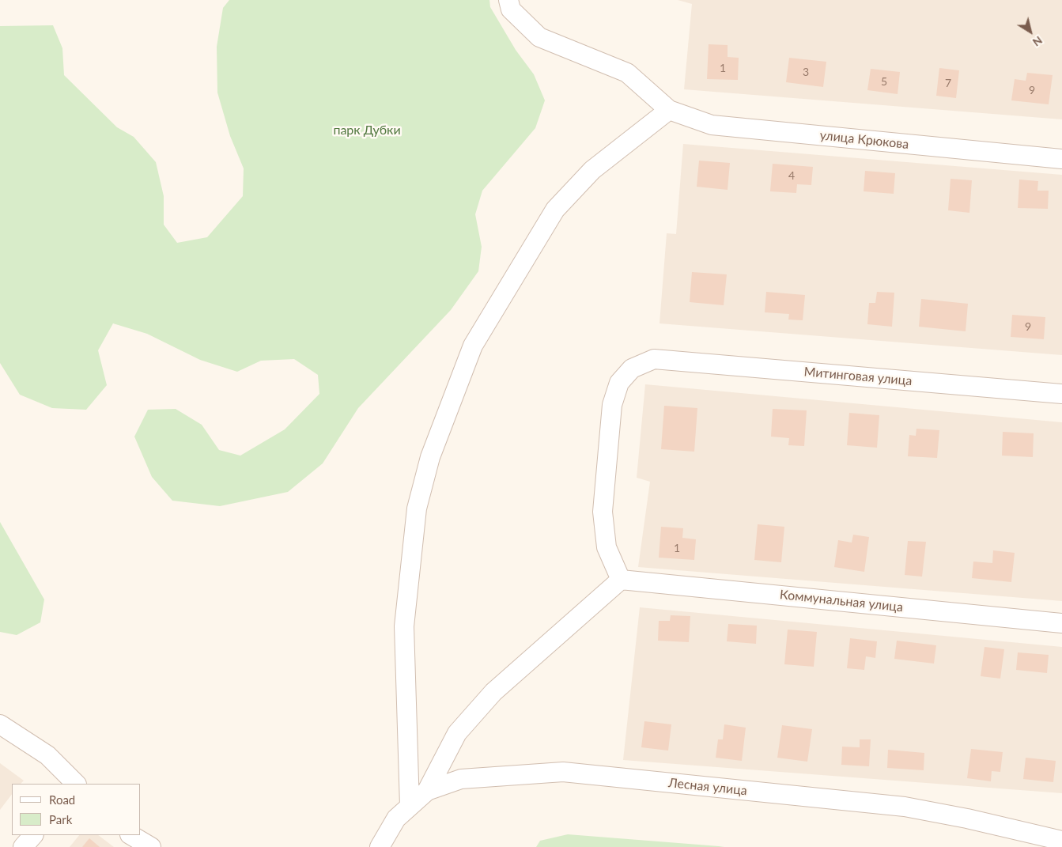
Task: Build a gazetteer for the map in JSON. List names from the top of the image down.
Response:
{
  "streets": {
    "street": [
      "улица Крюкова",
      "Митинговая улица",
      "Коммунальная улица",
      "Лесная улица"
    ]
  },
  "crossings": [
    ["Митинговая улица", "Коммунальная улица"]
  ],
  "parks": ["парк Дубки"],
  "house_numbers": [
    "1",
    "3",
    "5",
    "7",
    "9",
    "4",
    "9",
    "1"
  ],
  "legend": ["Road", "Park"],
  "north": "bottom right"
}
